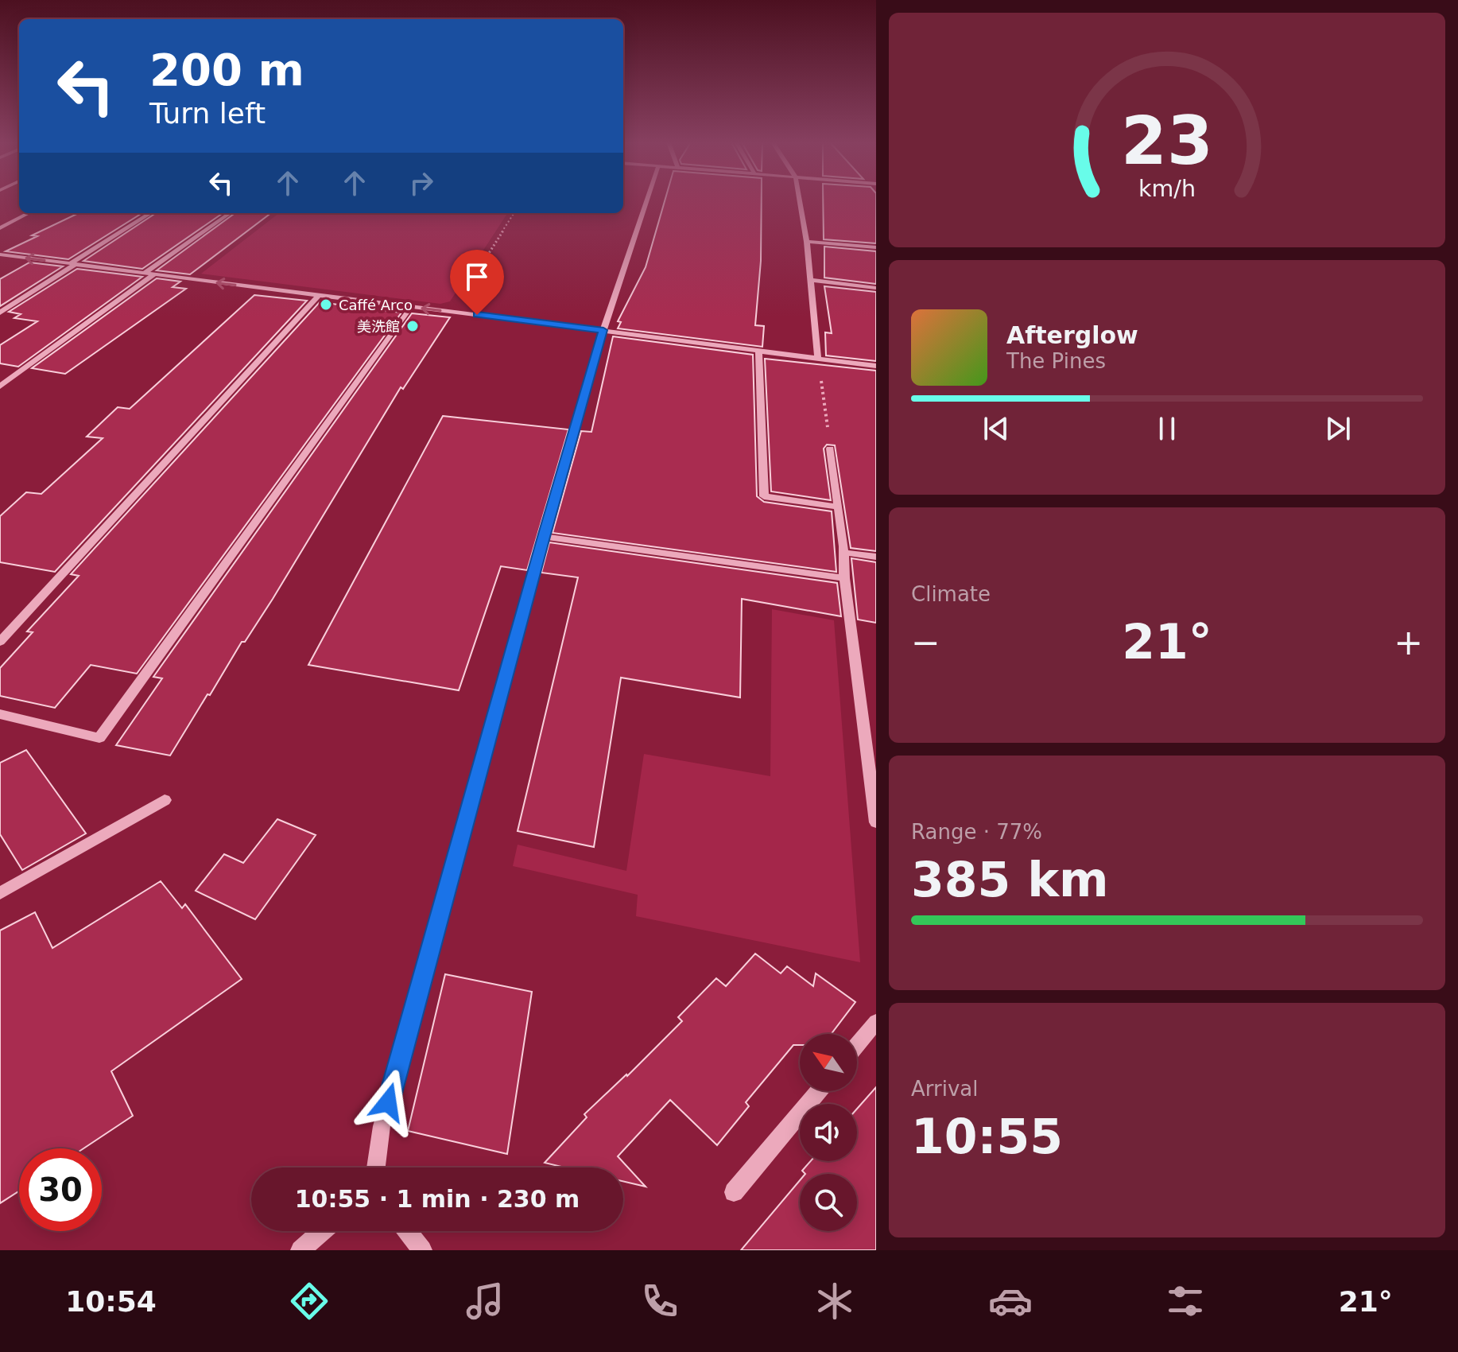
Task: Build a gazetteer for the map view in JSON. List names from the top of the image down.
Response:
{
  "places": ["Caffé Arco", "美洗館"],
  "north": "top left",
  "page": {
    "turn": ["200 m", "Turn left"],
    "song": ["Afterglow", "The Pines"],
    "tile": [
      "Climate",
      ["Range · 77%", "385 km"],
      ["Arrival", "10:55"]
    ],
    "heat": ["−", "21°", "+"],
    "limit": "30",
    "trip": "10:55 · 1 min · 230 m",
    "tabs": ["10:54", "21°"],
    "gauge": ["23", "km/h"]
  }
}
